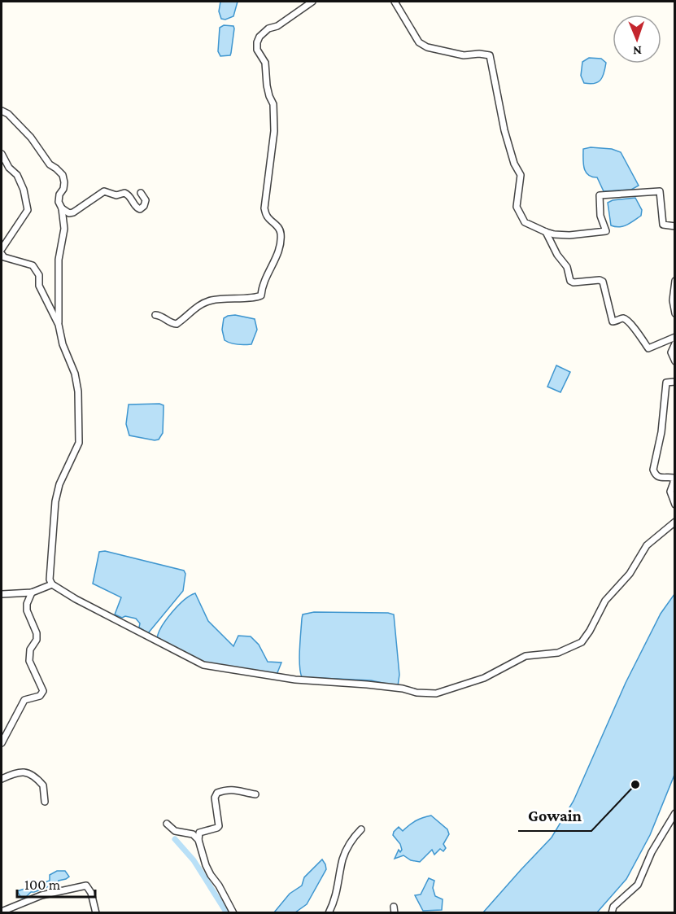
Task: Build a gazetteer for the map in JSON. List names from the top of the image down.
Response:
{
  "places": ["Gowain"],
  "scale_bar": "100 m",
  "north": "bottom"
}
